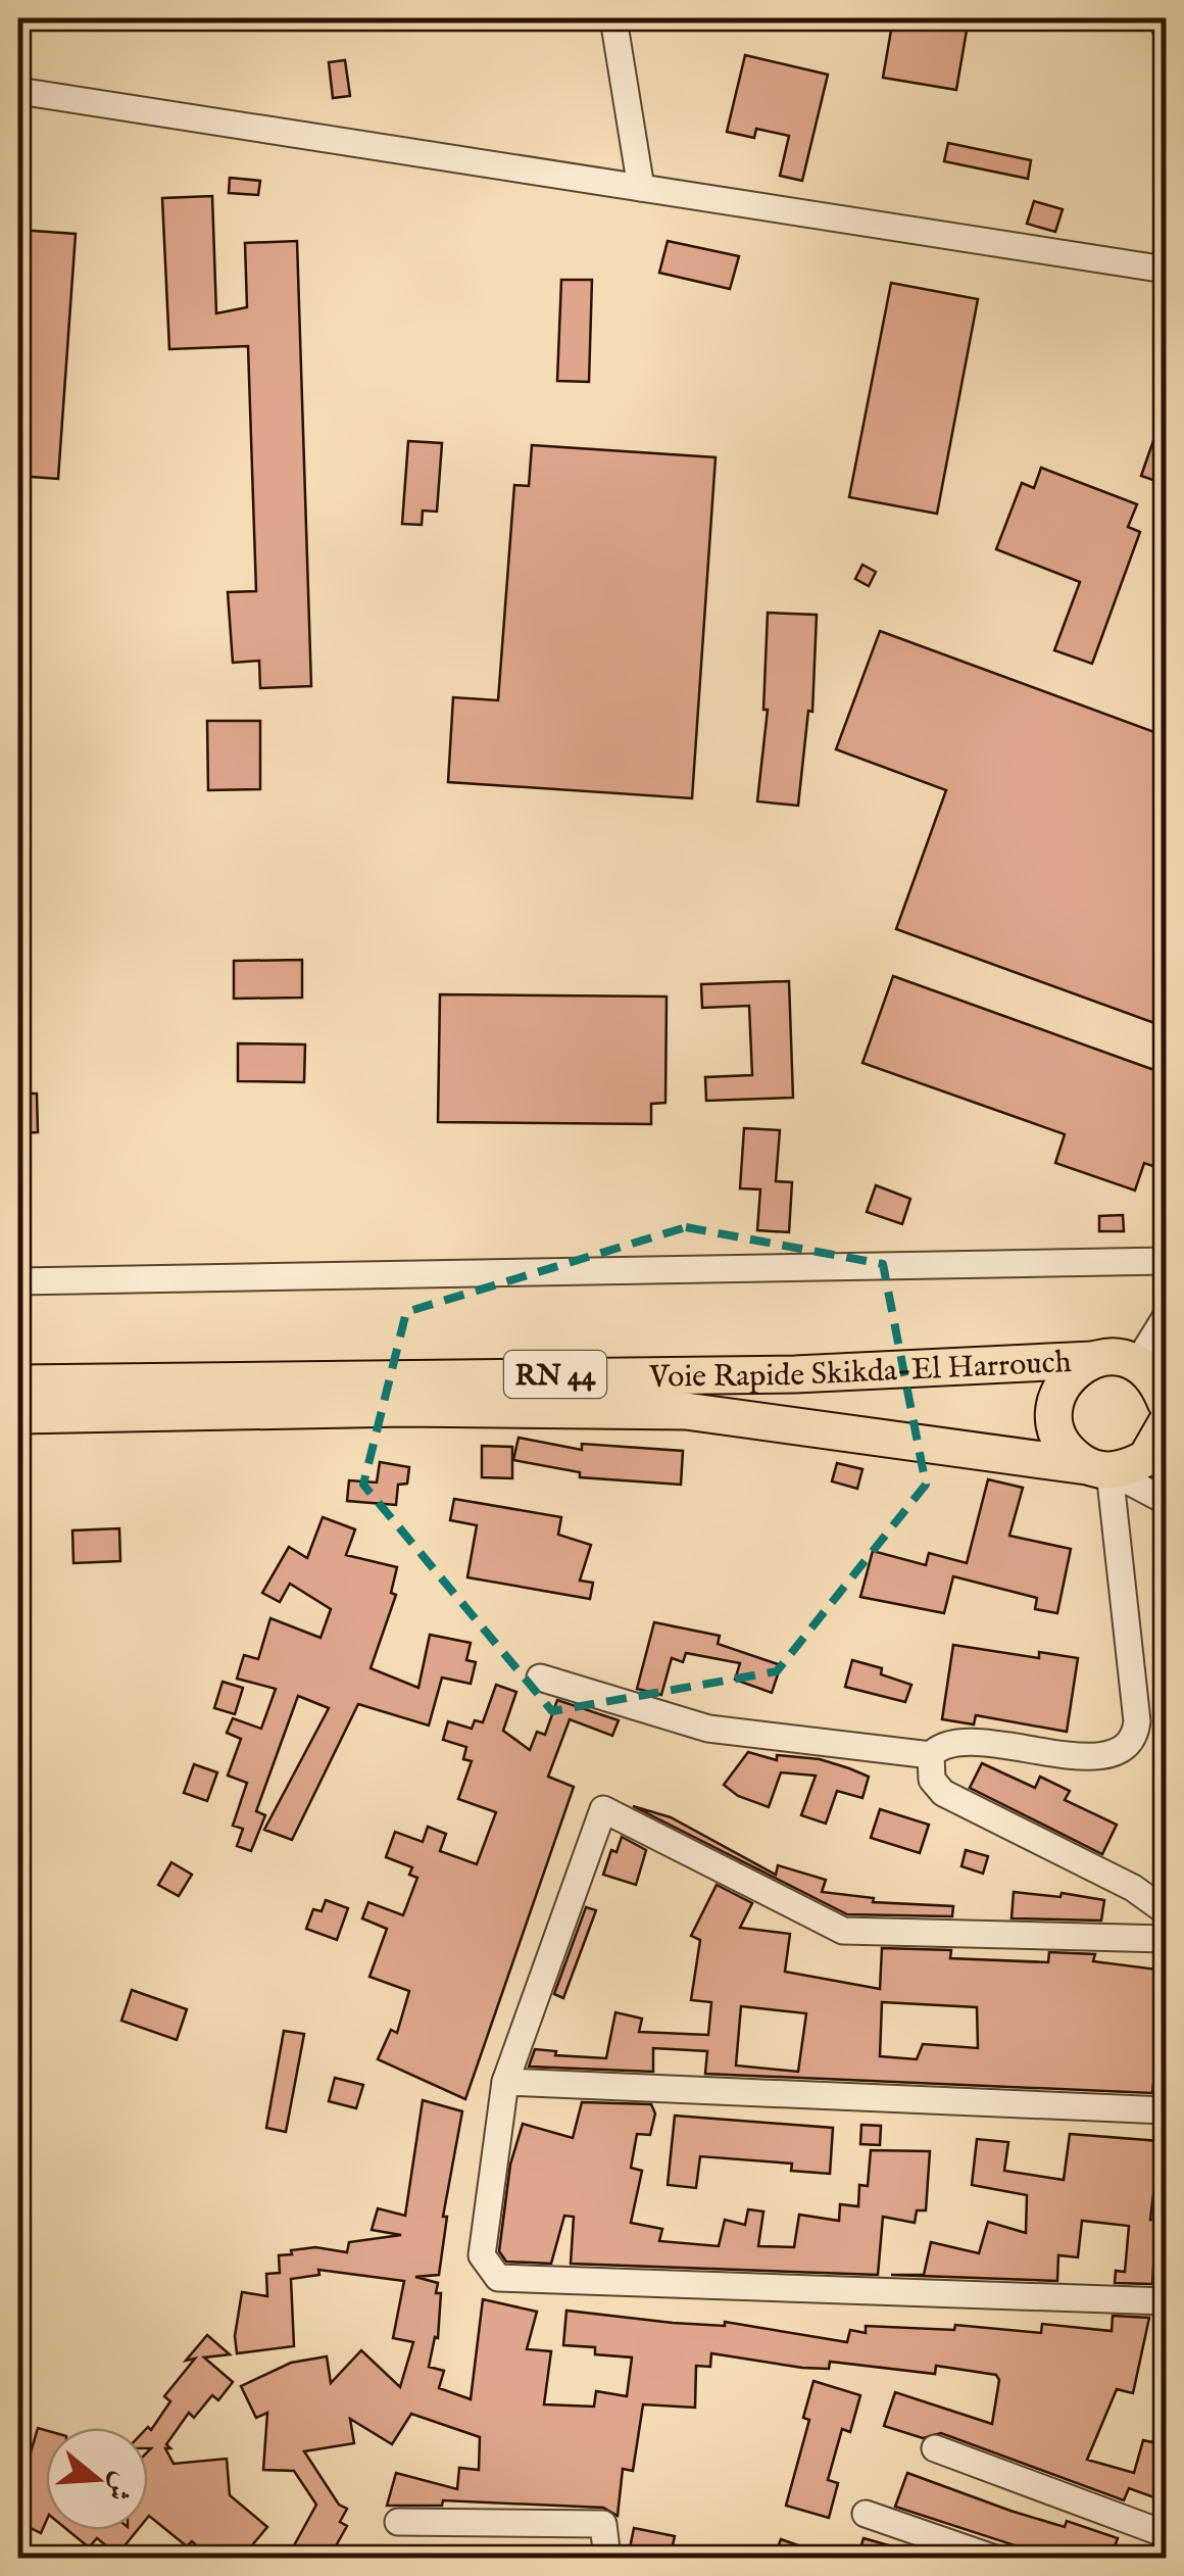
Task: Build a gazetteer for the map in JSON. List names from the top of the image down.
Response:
{
  "streets": {
    "highway": ["Voie Rapide Skikda-El Harrouch", "RN 44"]
  },
  "north": "right"
}
